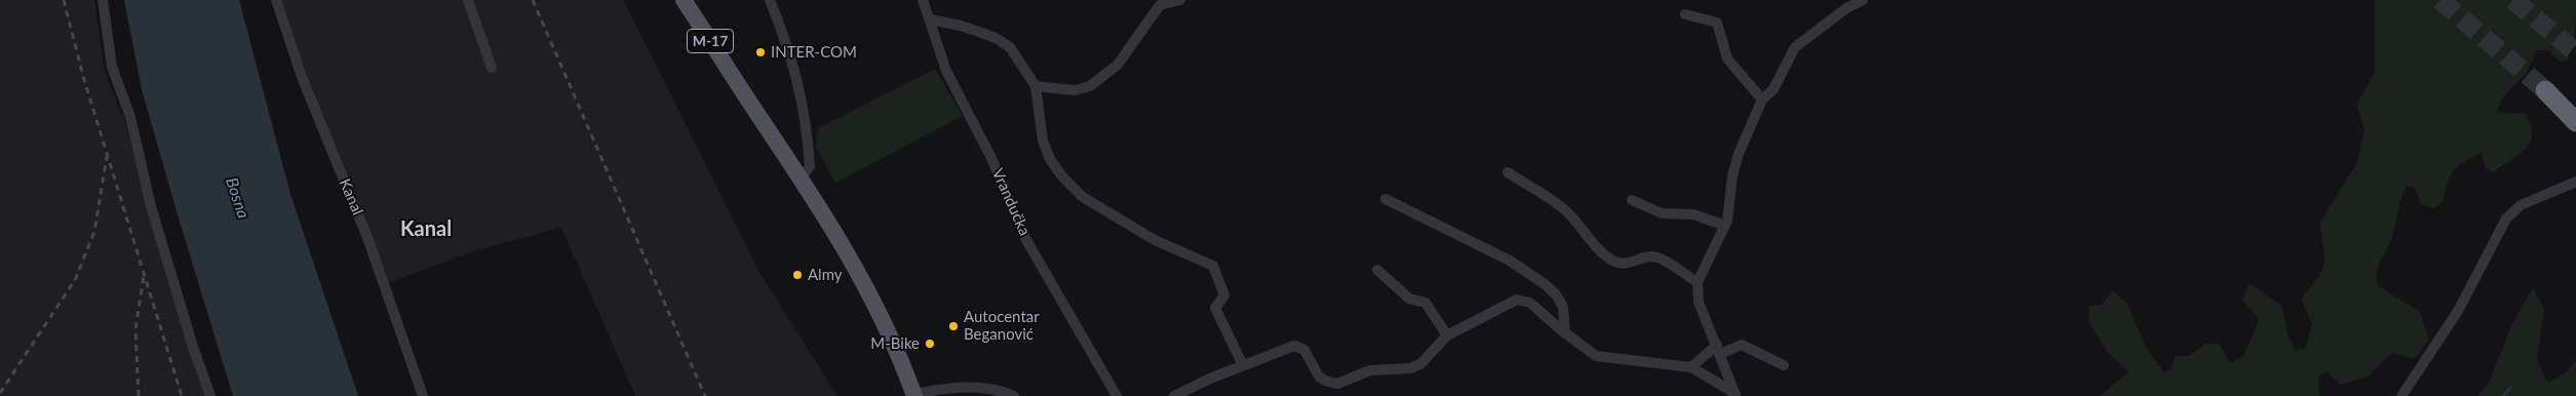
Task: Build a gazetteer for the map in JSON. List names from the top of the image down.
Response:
{
  "streets": {
    "main road": ["M-17"],
    "street": ["Kanal", "Vrandučka"]
  },
  "districts": ["Kanal"],
  "water": ["Bosna"],
  "places": [
    "INTER-COM",
    "Almy",
    "Autocentar Beganović",
    "M-Bike"
  ]
}
